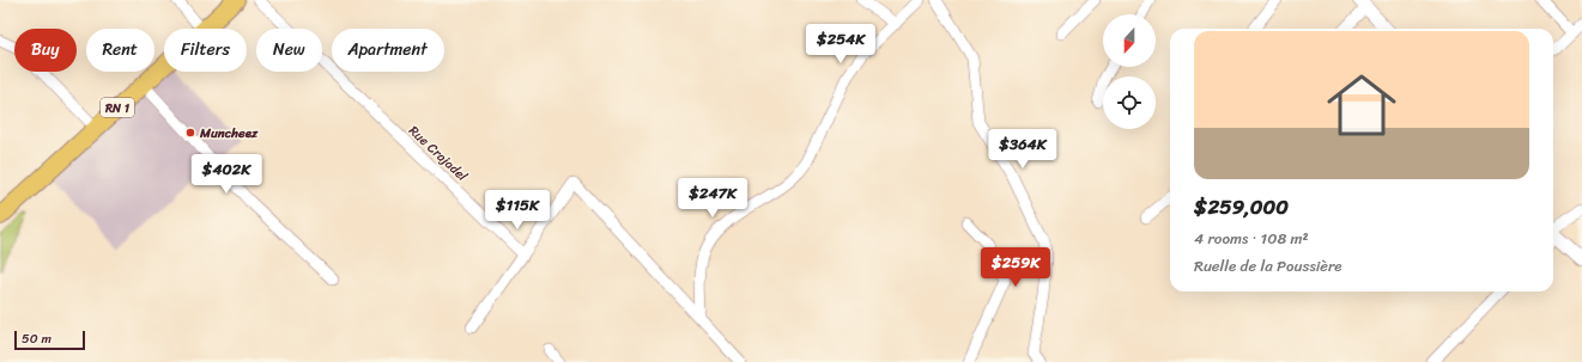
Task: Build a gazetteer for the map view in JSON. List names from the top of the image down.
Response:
{
  "streets": {
    "main road": ["RN 1"],
    "street": ["Rue Crajadel"]
  },
  "places": ["Muncheez"],
  "scale_bar": "50 m",
  "north": "bottom",
  "page": {
    "price": [
      "$254K",
      "$364K",
      "$402K",
      "$247K",
      "$115K",
      "$259K"
    ],
    "chip": [
      "Buy",
      "Rent",
      "Filters",
      "New",
      "Apartment"
    ],
    "list": [
      {
        "name": "$259,000",
        "note": "4 rooms · 108 m² · Ruelle de la Poussière"
      }
    ],
    "scale": "50 m"
  }
}
